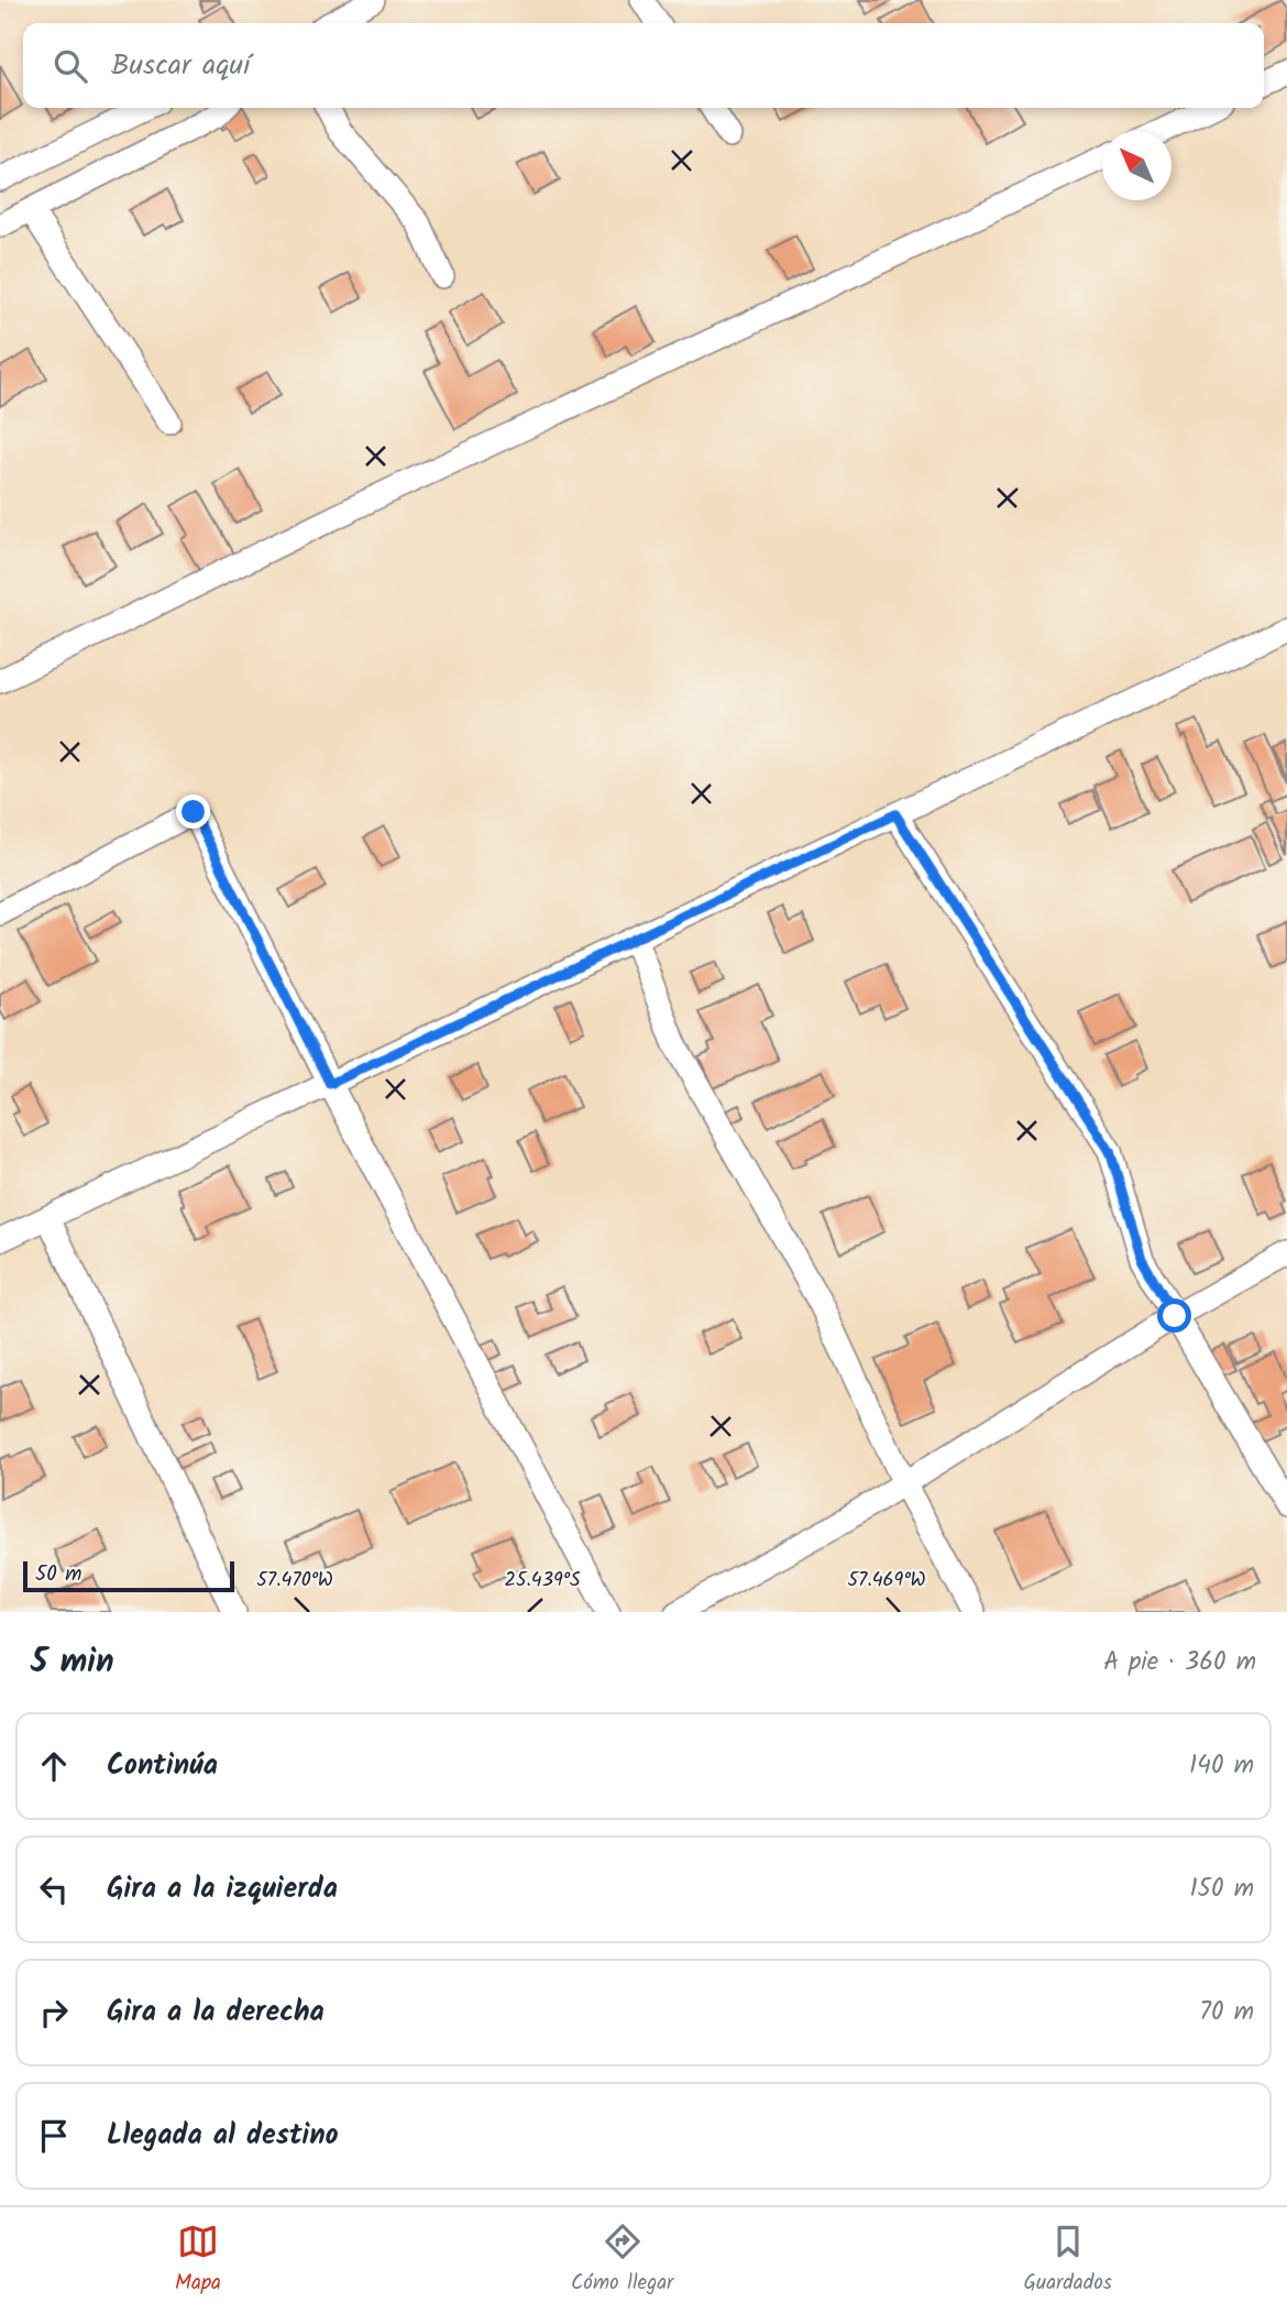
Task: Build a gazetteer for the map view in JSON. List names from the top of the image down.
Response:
{
  "scale_bar": "50 m",
  "north": "top left",
  "page": {
    "search": "Buscar aquí",
    "scale": "50 m",
    "heading": ["5 min", "A pie · 360 m"],
    "list": [
      ["Continúa", "140 m"],
      ["Gira a la izquierda", "150 m"],
      ["Gira a la derecha", "70 m"],
      "Llegada al destino"
    ],
    "nav": ["Mapa", "Cómo llegar", "Guardados"]
  },
  "coordinates": ["57.470°W", "57.469°W", "25.439°S"]
}
